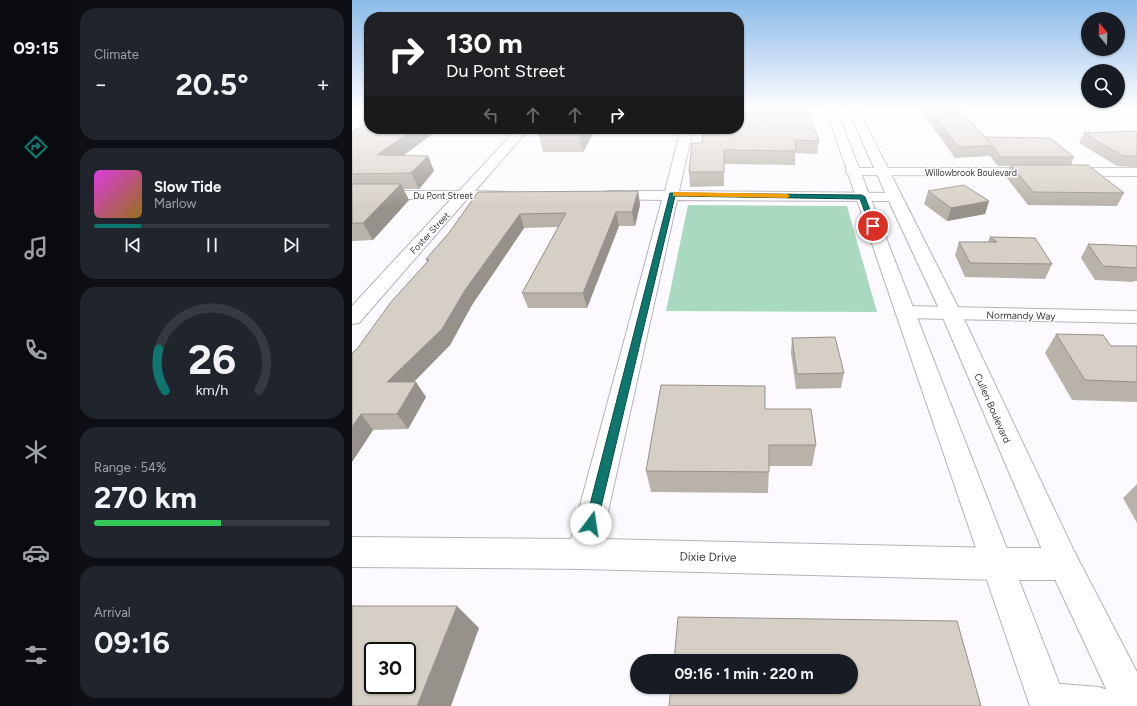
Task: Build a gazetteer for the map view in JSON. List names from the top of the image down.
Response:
{
  "streets": {
    "street": [
      "Willowbrook Boulevard",
      "Du Pont Street",
      "Foster Street",
      "Normandy Way",
      "Cullen Boulevard",
      "Dixie Drive"
    ]
  },
  "crossings": [
    ["Willowbrook Boulevard", "Cullen Boulevard"],
    ["Du Pont Street", "Foster Street"],
    ["Normandy Way", "Cullen Boulevard"],
    ["Cullen Boulevard", "Dixie Drive"]
  ],
  "north": "top",
  "page": {
    "tabs": "09:15",
    "tile": [
      "Climate",
      ["Range · 54%", "270 km"],
      ["Arrival", "09:16"]
    ],
    "turn": ["130 m", "Du Pont Street"],
    "heat": ["−", "20.5°", "+"],
    "song": ["Slow Tide", "Marlow"],
    "limit": "30",
    "trip": "09:16 · 1 min · 220 m",
    "gauge": ["26", "km/h"]
  }
}
